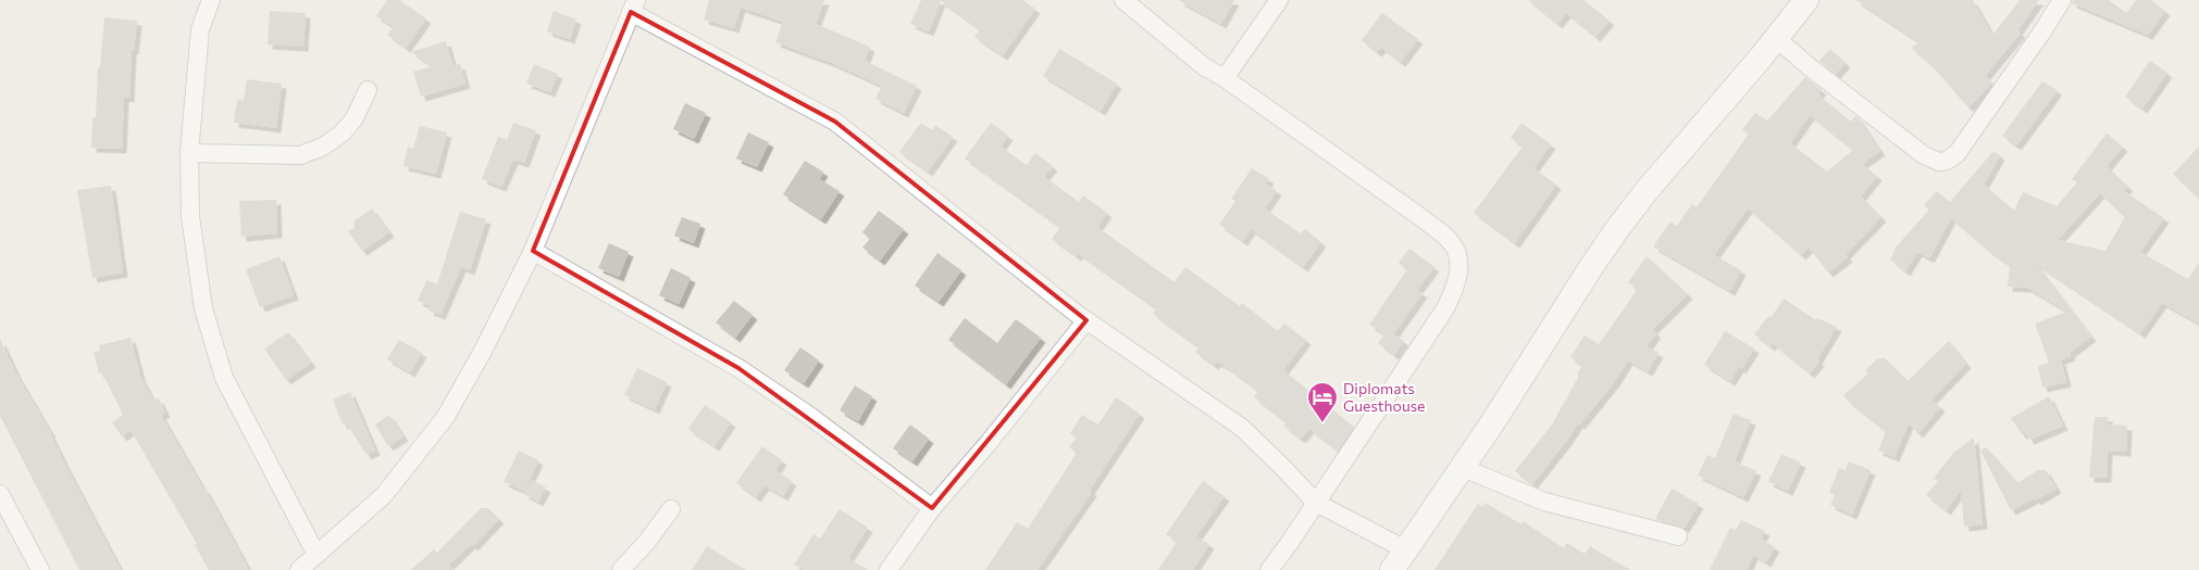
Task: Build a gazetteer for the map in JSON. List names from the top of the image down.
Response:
{
  "places": {
    "hotel": ["Diplomats Guesthouse"]
  }
}
